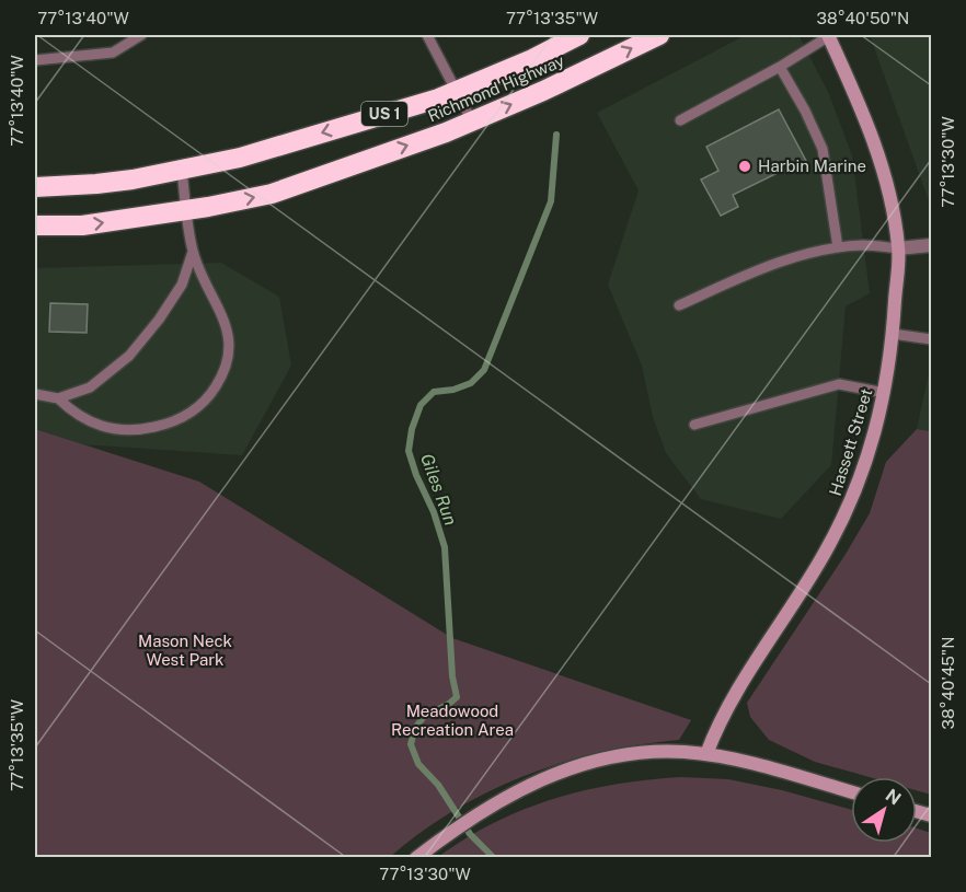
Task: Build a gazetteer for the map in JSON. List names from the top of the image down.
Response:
{
  "streets": {
    "highway": ["Richmond Highway", "US 1"],
    "street": ["Hassett Street"]
  },
  "water": ["Giles Run"],
  "parks": ["Mason Neck West Park", "Meadowood Recreation Area"],
  "places": ["Harbin Marine"],
  "north": "top right",
  "coordinates": [
    "77°13'40\"W",
    "77°13'35\"W",
    "38°40'50\"N",
    "77°13'30\"W",
    "38°40'45\"N"
  ]
}
